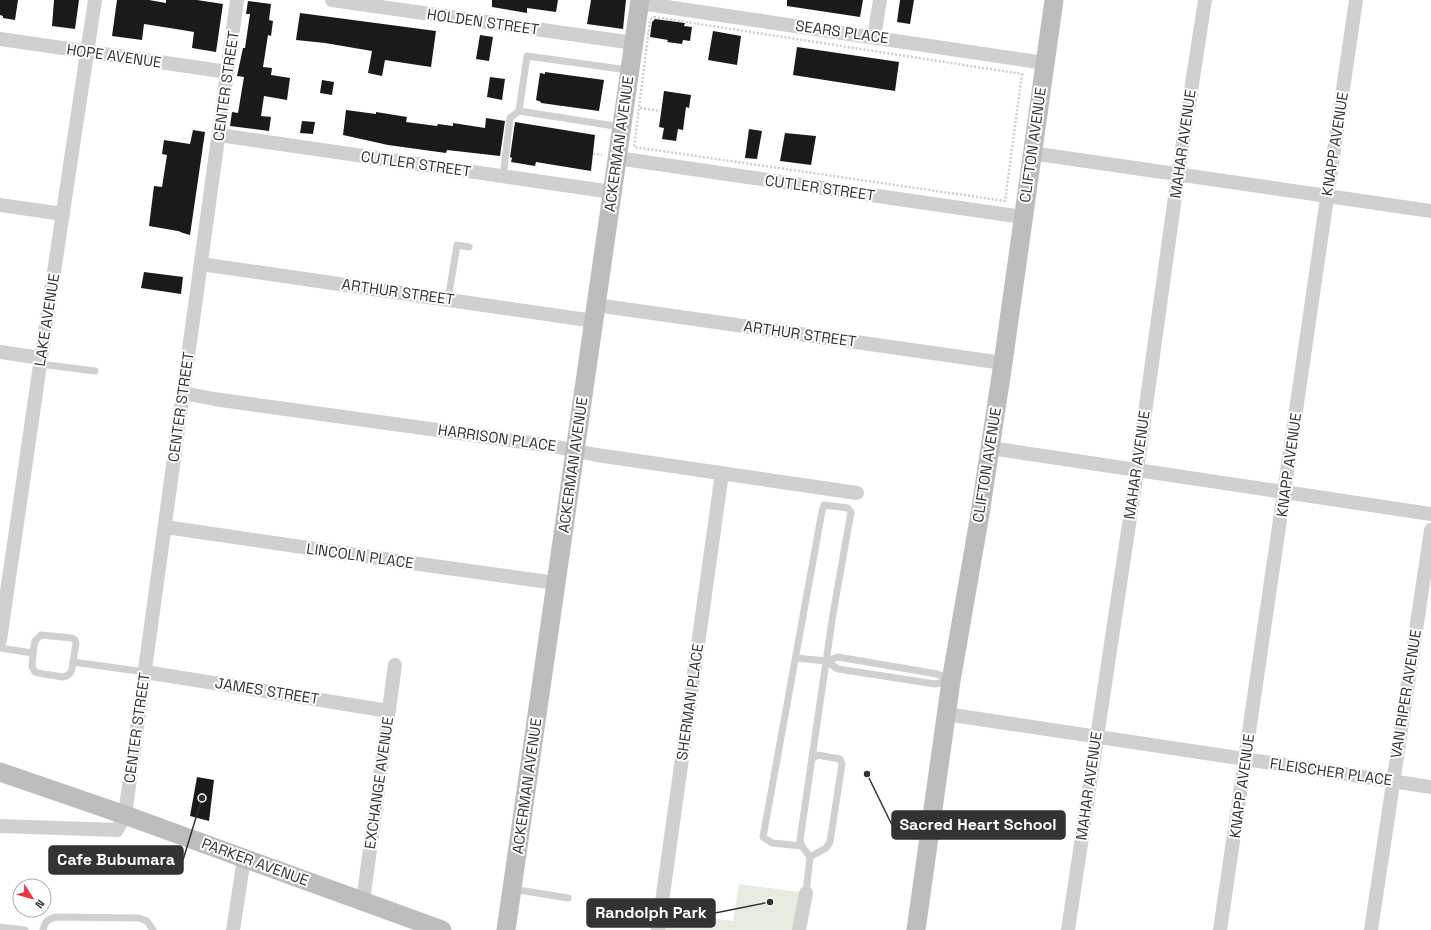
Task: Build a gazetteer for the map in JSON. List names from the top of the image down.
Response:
{
  "streets": {
    "street": [
      "HOLDEN STREET",
      "SEARS PLACE",
      "HOPE AVENUE",
      "CENTER STREET",
      "ACKERMAN AVENUE",
      "MAHAR AVENUE",
      "KNAPP AVENUE",
      "CLIFTON AVENUE",
      "CUTLER STREET",
      "ARTHUR STREET",
      "LAKE AVENUE",
      "HARRISON PLACE",
      "LINCOLN PLACE",
      "JAMES STREET",
      "VAN RIPER AVENUE",
      "SHERMAN PLACE",
      "FLEISCHER PLACE",
      "EXCHANGE AVENUE",
      "PARKER AVENUE"
    ]
  },
  "crossings": [
    ["HOLDEN STREET", "ACKERMAN AVENUE"],
    ["SEARS PLACE", "ACKERMAN AVENUE"],
    ["SEARS PLACE", "CLIFTON AVENUE"],
    ["HOPE AVENUE", "CENTER STREET"],
    ["HOPE AVENUE", "LAKE AVENUE"],
    ["CENTER STREET", "CUTLER STREET"],
    ["CENTER STREET", "ARTHUR STREET"],
    ["CENTER STREET", "HARRISON PLACE"],
    ["CENTER STREET", "LINCOLN PLACE"],
    ["CENTER STREET", "JAMES STREET"],
    ["CENTER STREET", "PARKER AVENUE"],
    ["ACKERMAN AVENUE", "CUTLER STREET"],
    ["ACKERMAN AVENUE", "ARTHUR STREET"],
    ["ACKERMAN AVENUE", "HARRISON PLACE"],
    ["ACKERMAN AVENUE", "LINCOLN PLACE"],
    ["MAHAR AVENUE", "FLEISCHER PLACE"],
    ["KNAPP AVENUE", "FLEISCHER PLACE"],
    ["CLIFTON AVENUE", "CUTLER STREET"],
    ["CLIFTON AVENUE", "ARTHUR STREET"],
    ["CLIFTON AVENUE", "FLEISCHER PLACE"],
    ["HARRISON PLACE", "SHERMAN PLACE"],
    ["JAMES STREET", "EXCHANGE AVENUE"],
    ["VAN RIPER AVENUE", "FLEISCHER PLACE"],
    ["EXCHANGE AVENUE", "PARKER AVENUE"]
  ],
  "places": ["Sacred Heart School", "Cafe Bubumara", "Randolph Park"],
  "north": "bottom right"
}
